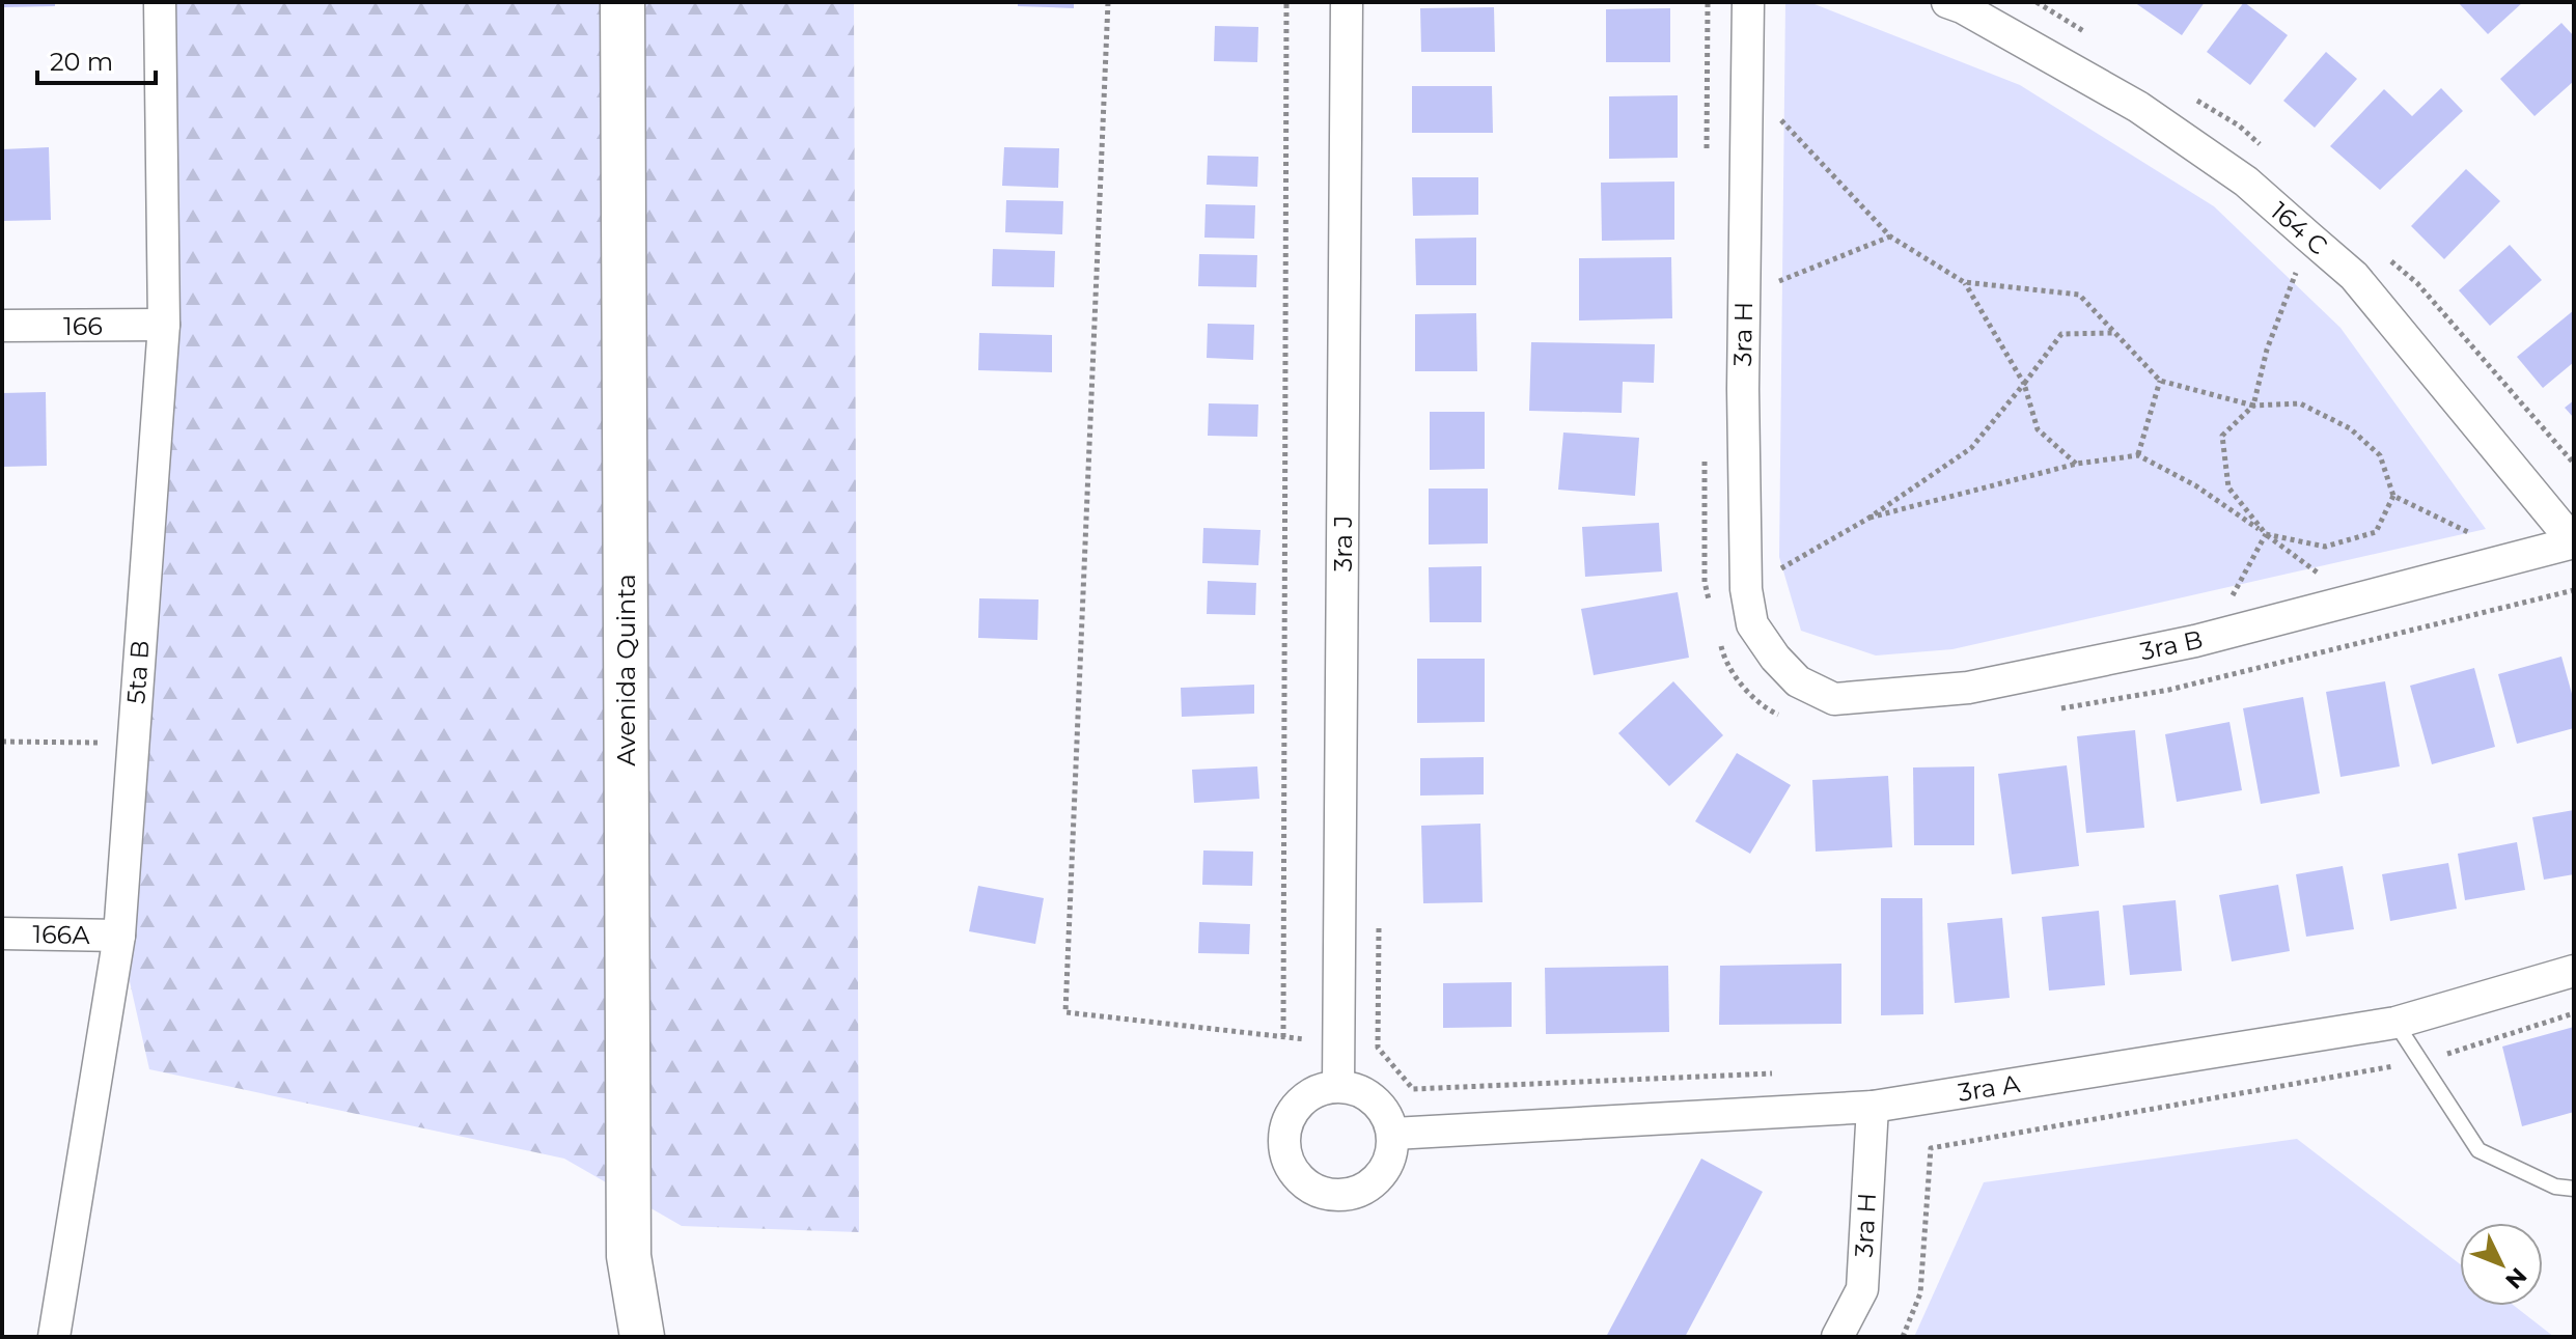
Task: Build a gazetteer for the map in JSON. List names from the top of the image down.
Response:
{
  "streets": {
    "main road": ["Avenida Quinta"],
    "street": [
      "164 C",
      "166",
      "3ra H",
      "3ra J",
      "3ra B",
      "5ta B",
      "166A",
      "3ra A"
    ]
  },
  "crossings": [
    ["164 C", "3ra B"],
    ["166", "5ta B"],
    ["3ra H", "3ra B"],
    ["3ra H", "3ra A"],
    ["3ra J", "3ra A"],
    ["5ta B", "166A"]
  ],
  "scale_bar": "20 m",
  "north": "bottom right"
}
